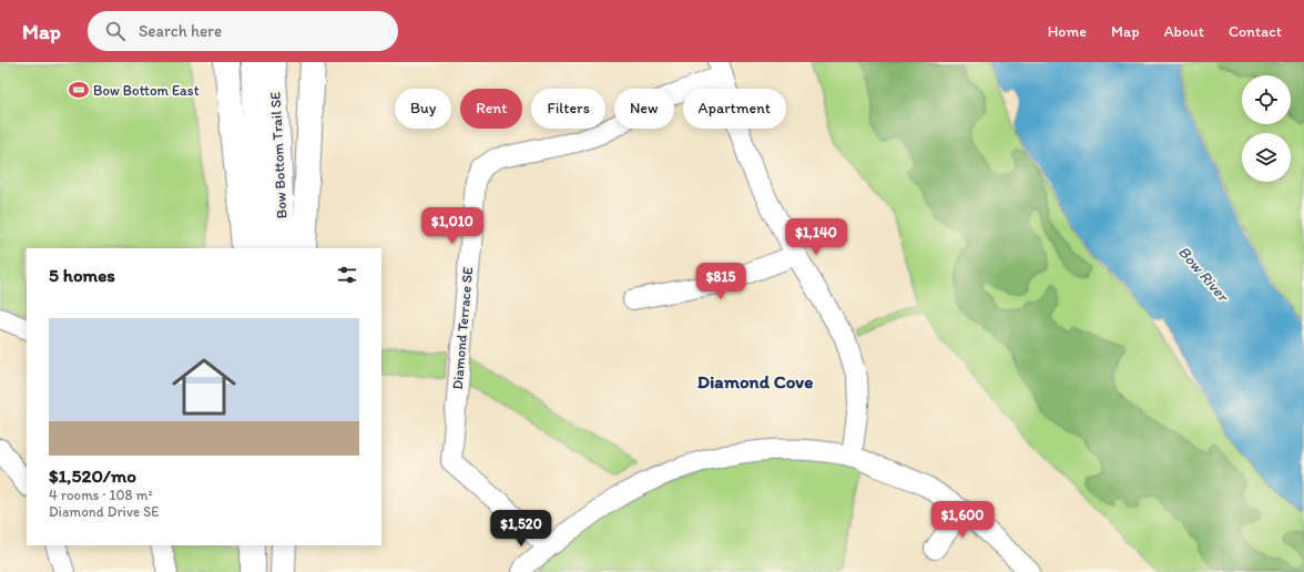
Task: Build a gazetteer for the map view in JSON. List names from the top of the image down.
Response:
{
  "streets": {
    "highway": ["Bow Bottom Trail SE"],
    "street": ["Diamond Terrace SE"]
  },
  "districts": ["Diamond Cove"],
  "water": ["Bow River"],
  "places": {
    "sports": ["Bow Bottom East"]
  },
  "page": {
    "header": "Map",
    "search": "Search here",
    "nav": [
      "Home",
      "Map",
      "About",
      "Contact"
    ],
    "chip": [
      "Buy",
      "Rent",
      "Filters",
      "New",
      "Apartment"
    ],
    "price": [
      "$1,010",
      "$1,140",
      "$815",
      "$1,600",
      "$1,520"
    ],
    "heading": "5 homes",
    "list": [
      {
        "name": "$1,520/mo",
        "note": "4 rooms · 108 m² · Diamond Drive SE"
      }
    ]
  }
}
